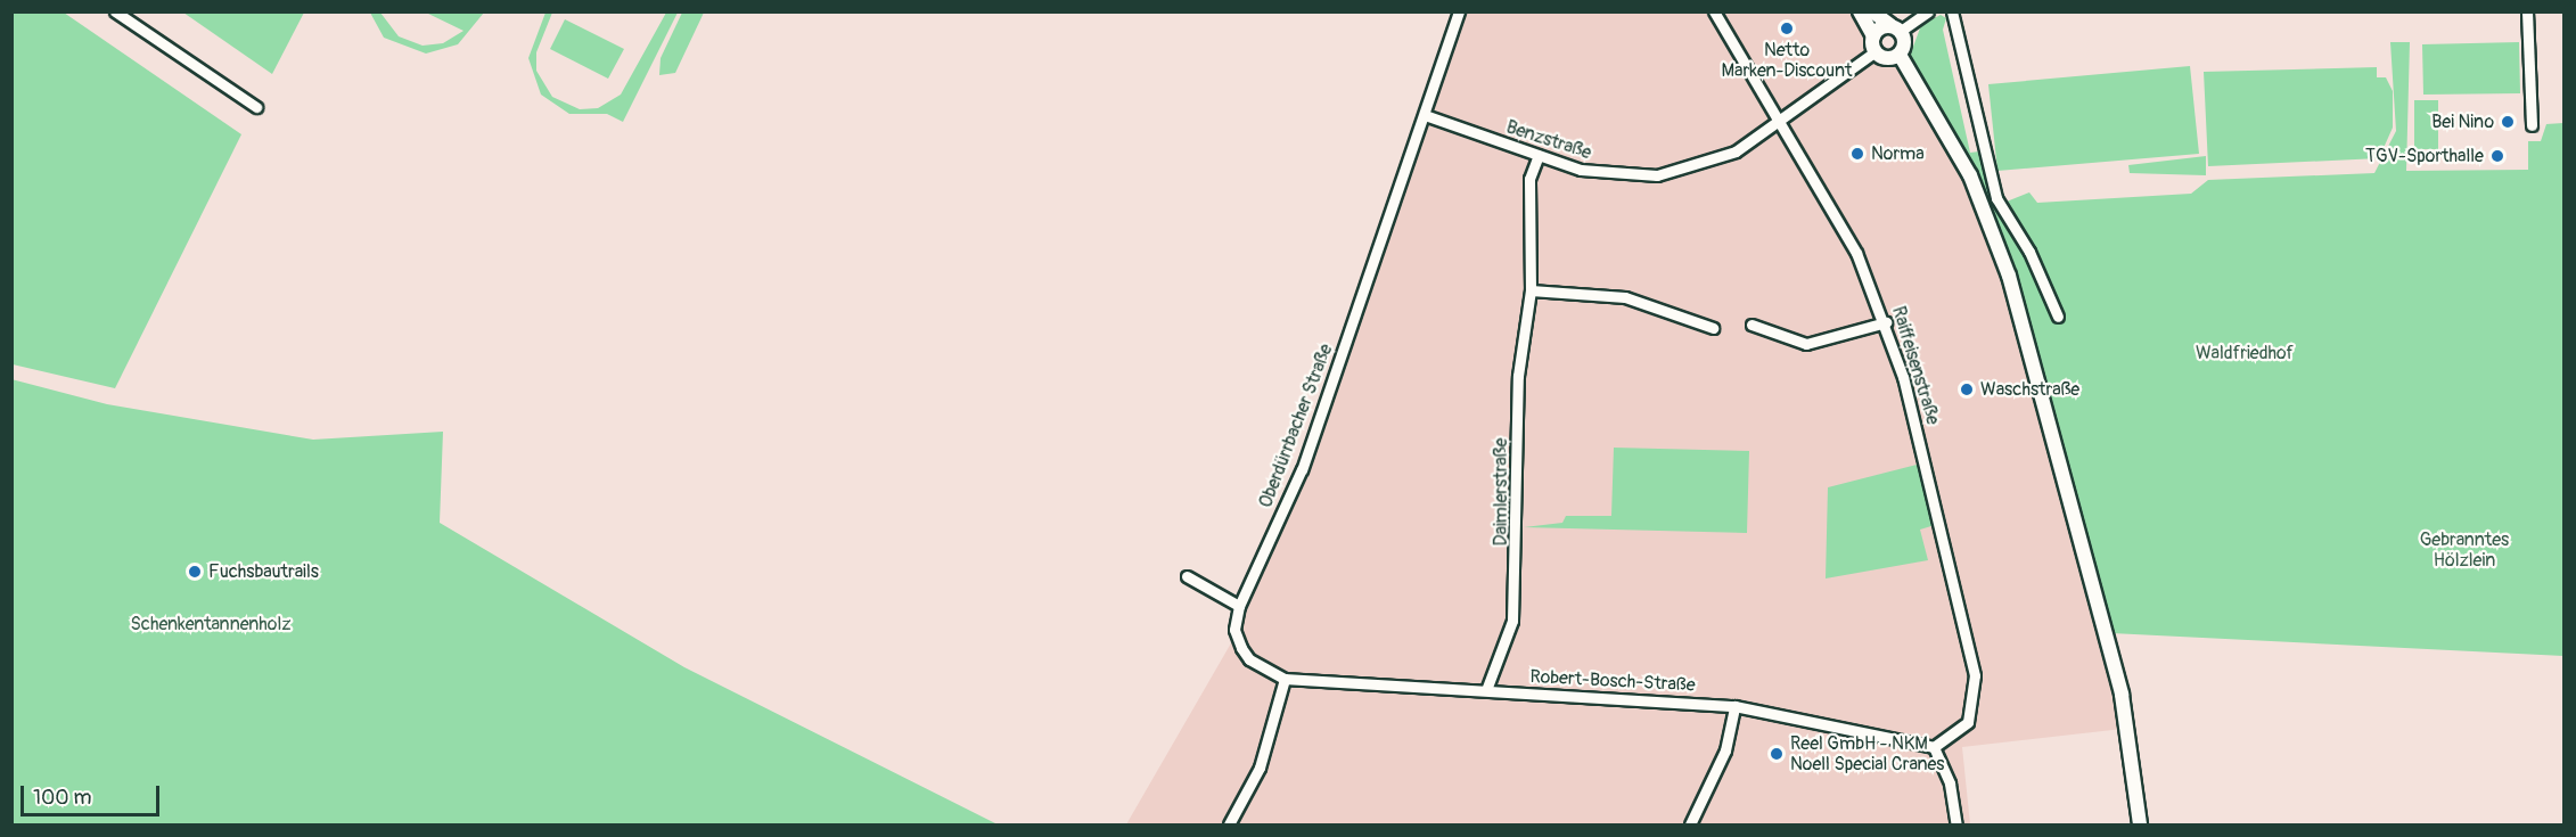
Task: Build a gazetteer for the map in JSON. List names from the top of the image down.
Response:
{
  "streets": {
    "street": [
      "Benzstraße",
      "Raiffeisenstraße",
      "Oberdürrbacher Straße",
      "Daimlerstraße",
      "Robert-Bosch-Straße"
    ]
  },
  "crossings": [
    ["Benzstraße", "Raiffeisenstraße"],
    ["Benzstraße", "Oberdürrbacher Straße"],
    ["Benzstraße", "Daimlerstraße"],
    ["Raiffeisenstraße", "Robert-Bosch-Straße"],
    ["Oberdürrbacher Straße", "Robert-Bosch-Straße"],
    ["Daimlerstraße", "Robert-Bosch-Straße"]
  ],
  "parks": ["Waldfriedhof", "Gebranntes Hölzlein", "Schenkentannenholz"],
  "places": [
    "Netto Marken-Discount",
    "Bei Nino",
    "Norma",
    "TGV-Sporthalle",
    "Waschstraße",
    "Fuchsbautrails",
    "Reel GmbH - NKM Noell Special Cranes"
  ],
  "scale_bar": "100 m"
}
